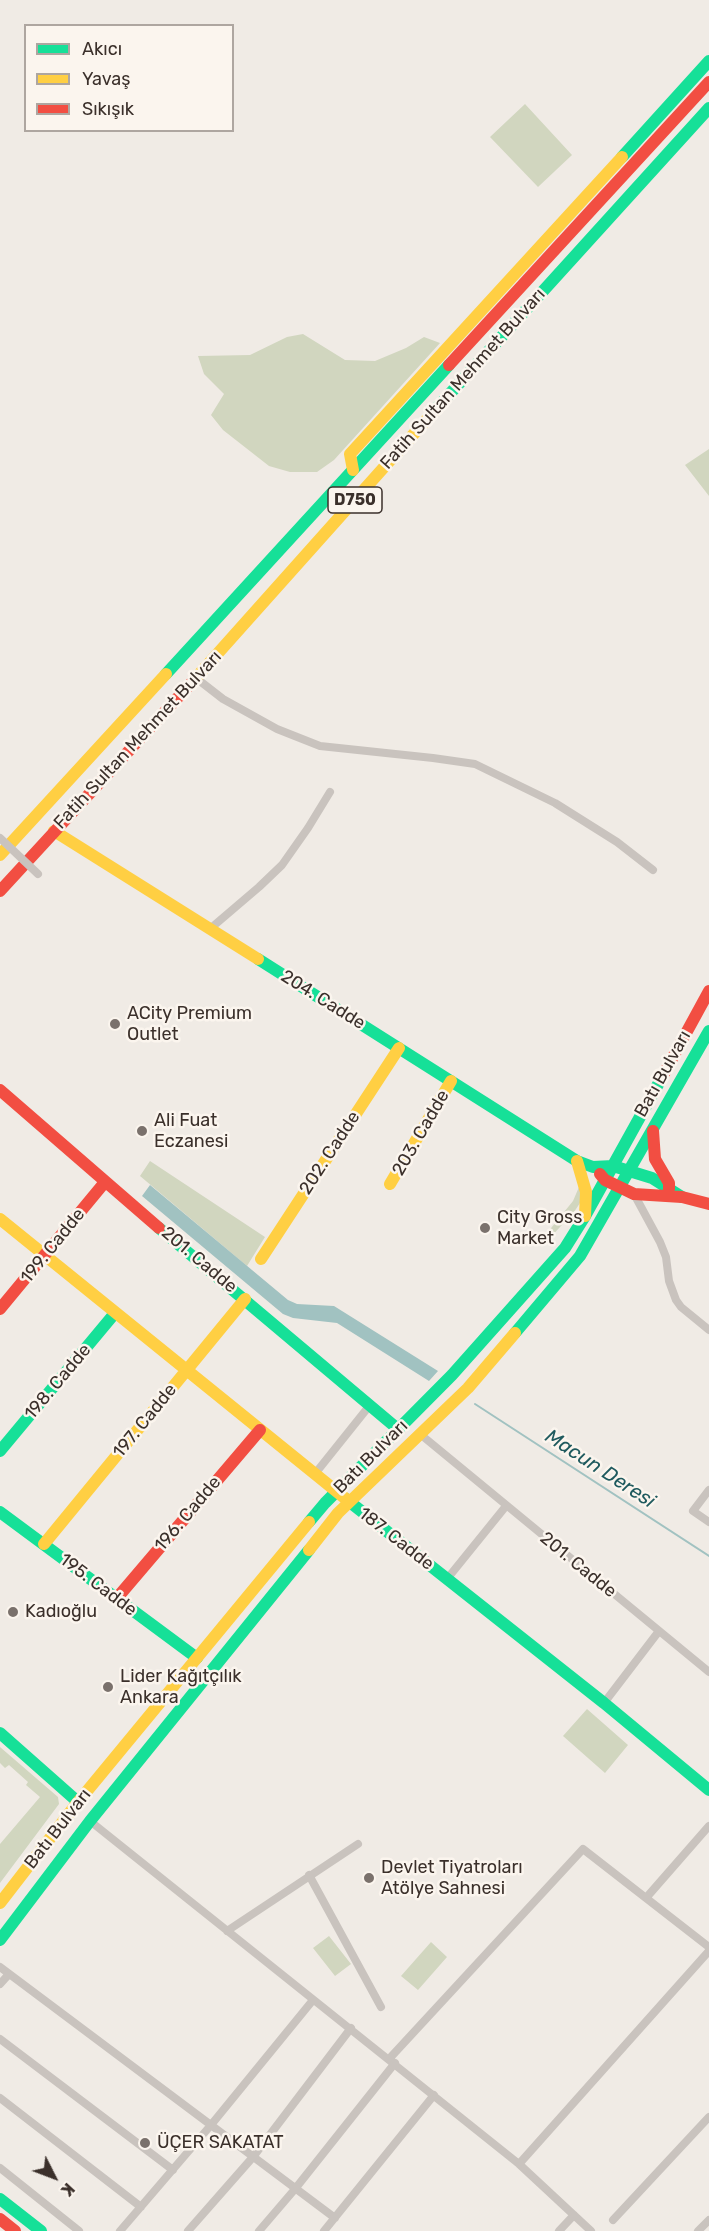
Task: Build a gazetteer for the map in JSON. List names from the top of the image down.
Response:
{
  "streets": {
    "main road": [
      "Fatih Sultan Mehmet Bulvarı",
      "D750",
      "204. Cadde",
      "Batı Bulvarı",
      "203. Cadde",
      "202. Cadde",
      "199. Cadde",
      "201. Cadde",
      "198. Cadde",
      "197. Cadde",
      "196. Cadde",
      "187. Cadde",
      "195. Cadde"
    ]
  },
  "crossings": [
    ["Fatih Sultan Mehmet Bulvarı", "204. Cadde"],
    ["204. Cadde", "Batı Bulvarı"],
    ["204. Cadde", "203. Cadde"],
    ["204. Cadde", "202. Cadde"],
    ["Batı Bulvarı", "201. Cadde"],
    ["Batı Bulvarı", "187. Cadde"],
    ["Batı Bulvarı", "195. Cadde"],
    ["199. Cadde", "201. Cadde"],
    ["199. Cadde", "187. Cadde"],
    ["201. Cadde", "197. Cadde"],
    ["198. Cadde", "187. Cadde"],
    ["197. Cadde", "187. Cadde"],
    ["197. Cadde", "195. Cadde"],
    ["196. Cadde", "187. Cadde"],
    ["196. Cadde", "195. Cadde"]
  ],
  "water": ["Macun Deresi"],
  "places": [
    "ACity Premium Outlet",
    "Ali Fuat Eczanesi",
    "City Gross Market",
    "Kadıoğlu",
    "Lider Kağıtçılık Ankara",
    "Devlet Tiyatroları Atölye Sahnesi",
    "ÜÇER SAKATAT"
  ],
  "legend": ["Akıcı", "Yavaş", "Sıkışık"],
  "north": "bottom right"
}
